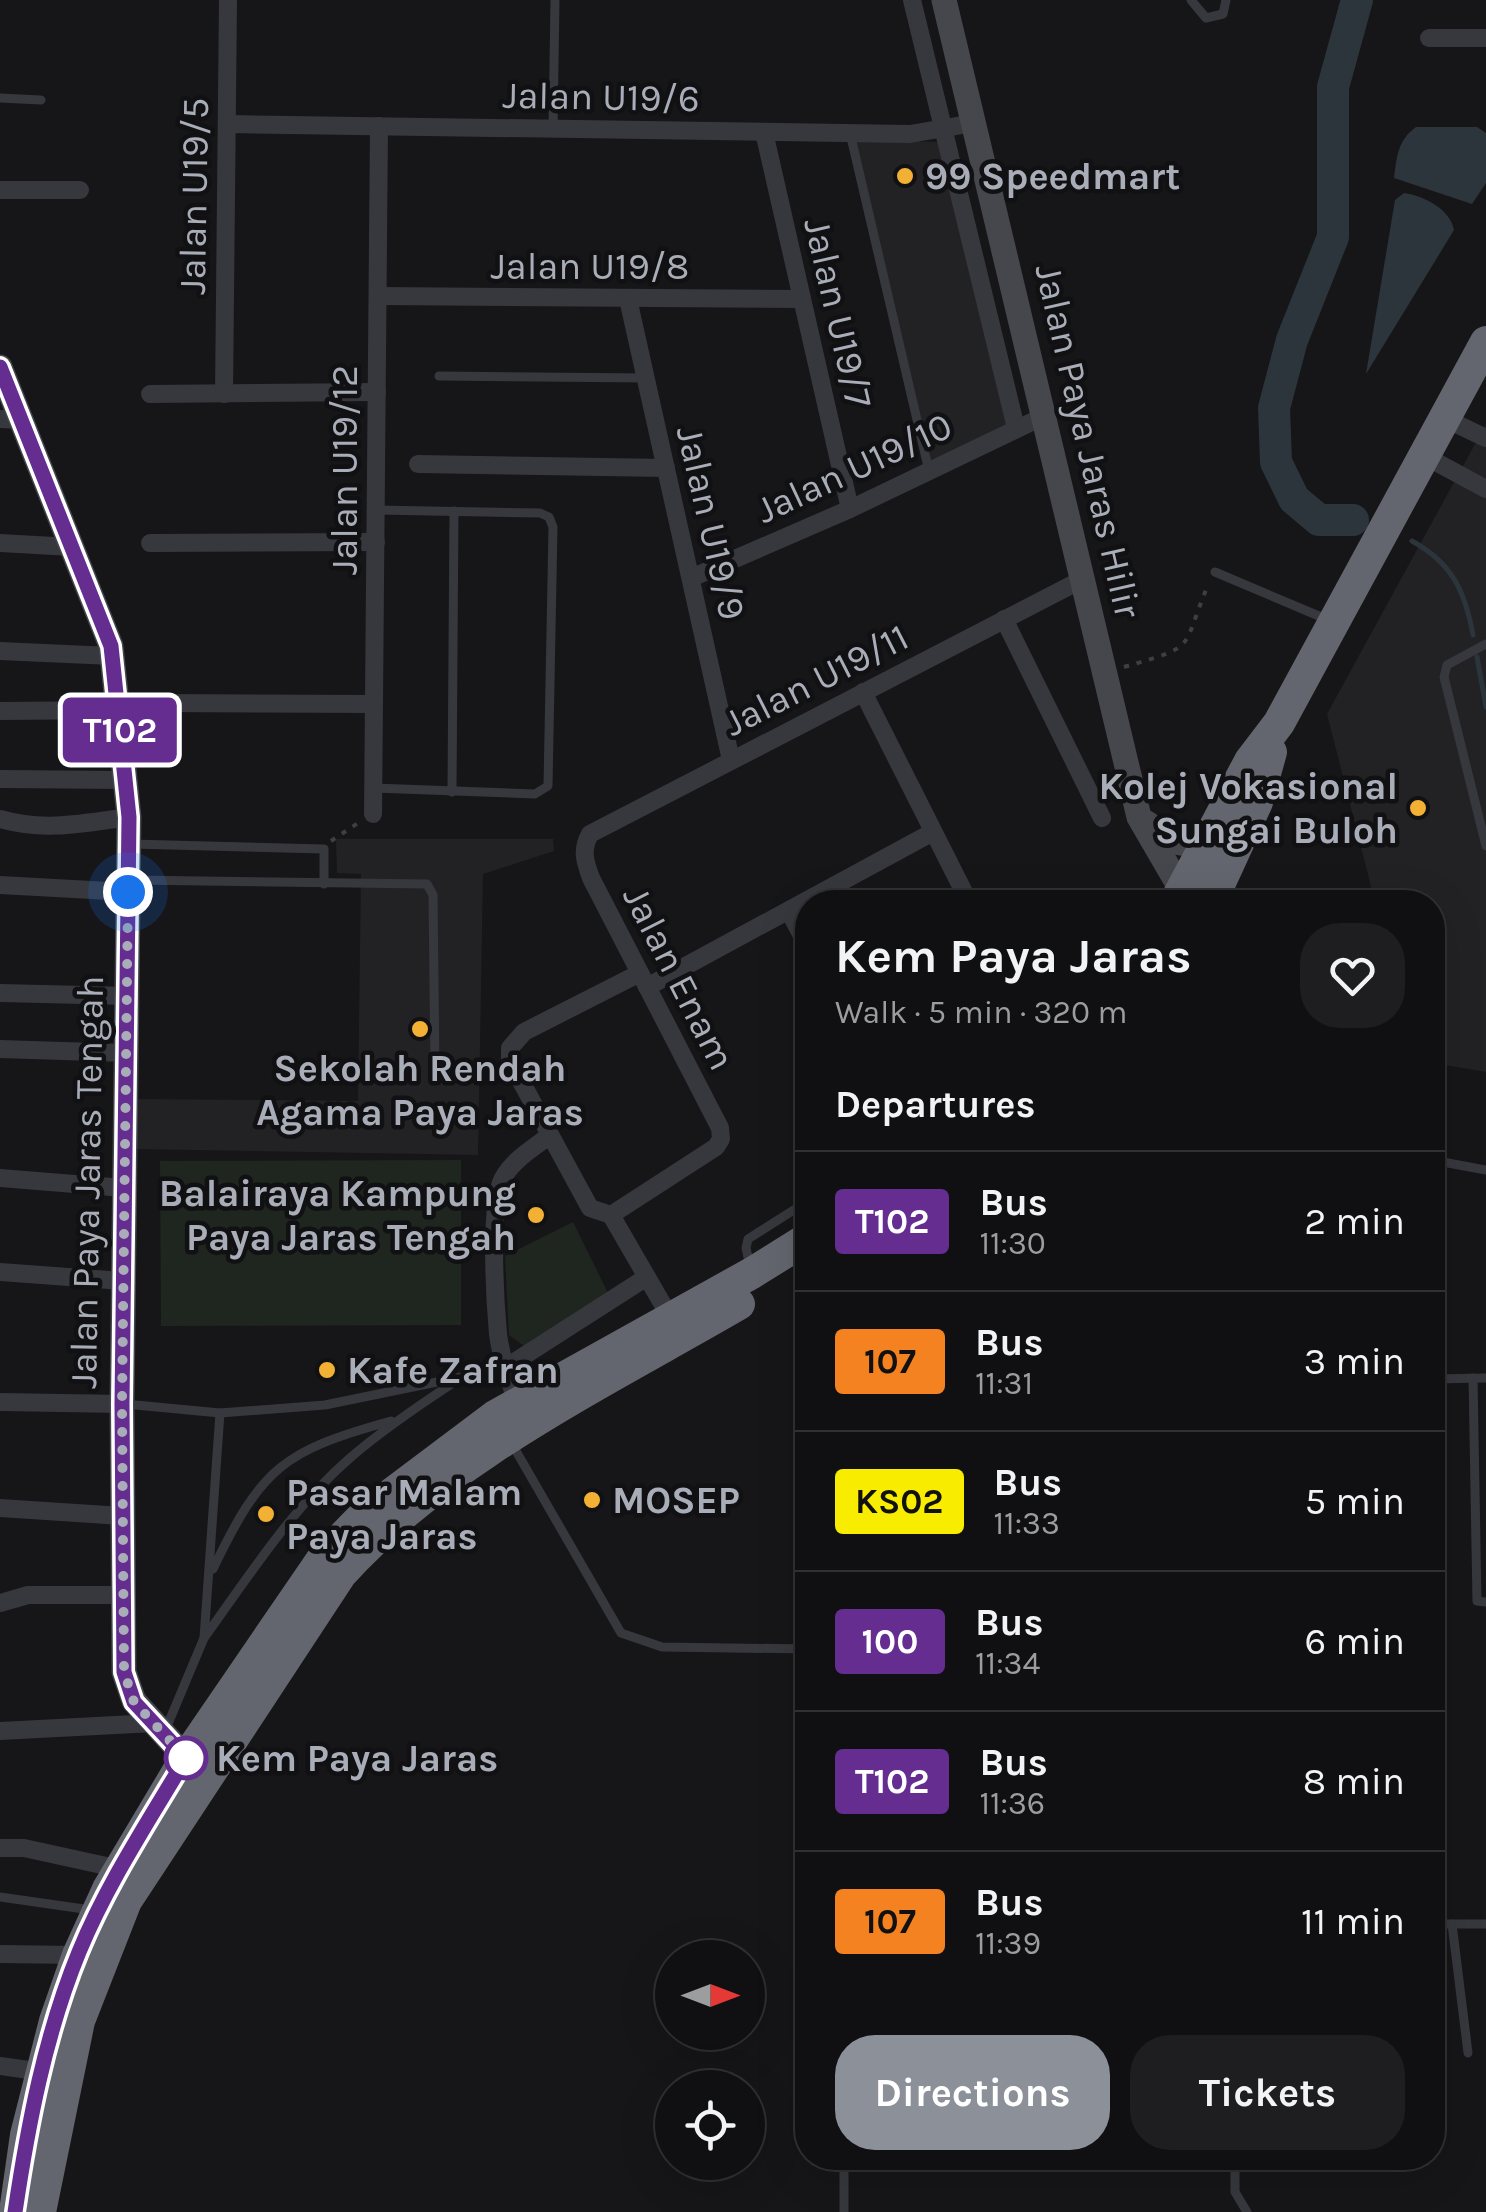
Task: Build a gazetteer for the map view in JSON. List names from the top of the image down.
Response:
{
  "streets": {
    "street": [
      "Jalan U19/6",
      "Jalan U19/5",
      "Jalan U19/8",
      "Jalan U19/7",
      "Jalan Paya Jaras Hilir",
      "Jalan U19/10",
      "Jalan U19/12",
      "Jalan U19/9",
      "Jalan U19/11",
      "Jalan Enam",
      "Jalan Paya Jaras Tengah"
    ]
  },
  "crossings": [
    ["Jalan U19/6", "Jalan U19/5"],
    ["Jalan U19/6", "Jalan U19/7"],
    ["Jalan U19/6", "Jalan Paya Jaras Hilir"],
    ["Jalan U19/6", "Jalan U19/12"],
    ["Jalan U19/8", "Jalan U19/7"],
    ["Jalan U19/8", "Jalan U19/12"],
    ["Jalan U19/8", "Jalan U19/9"],
    ["Jalan U19/7", "Jalan U19/10"],
    ["Jalan Paya Jaras Hilir", "Jalan U19/10"],
    ["Jalan Paya Jaras Hilir", "Jalan U19/11"],
    ["Jalan U19/10", "Jalan U19/9"],
    ["Jalan U19/9", "Jalan U19/11"],
    ["Jalan U19/11", "Jalan Enam"]
  ],
  "places": [
    "99 Speedmart",
    "Kolej Vokasional Sungai Buloh",
    "Sekolah Rendah Agama Paya Jaras",
    "Balairaya Kampung Paya Jaras Tengah",
    "Kafe Zafran",
    "MOSEP",
    "Pasar Malam Paya Jaras",
    "Kem Paya Jaras"
  ],
  "lines": ["bus line T102"],
  "north": "right",
  "page": {
    "on_map": "T102",
    "heading": [
      ["Kem Paya Jaras", "Walk · 5 min · 320 m"],
      "Departures"
    ],
    "list": [
      {
        "mark": "T102",
        "name": "Bus",
        "note": "11:30",
        "value": "2 min"
      },
      {
        "mark": "107",
        "name": "Bus",
        "note": "11:31",
        "value": "3 min"
      },
      {
        "mark": "KS02",
        "name": "Bus",
        "note": "11:33",
        "value": "5 min"
      },
      {
        "mark": "100",
        "name": "Bus",
        "note": "11:34",
        "value": "6 min"
      },
      {
        "mark": "T102",
        "name": "Bus",
        "note": "11:36",
        "value": "8 min"
      },
      {
        "mark": "107",
        "name": "Bus",
        "note": "11:39",
        "value": "11 min"
      }
    ],
    "buttons": ["Directions", "Tickets"]
  }
}
